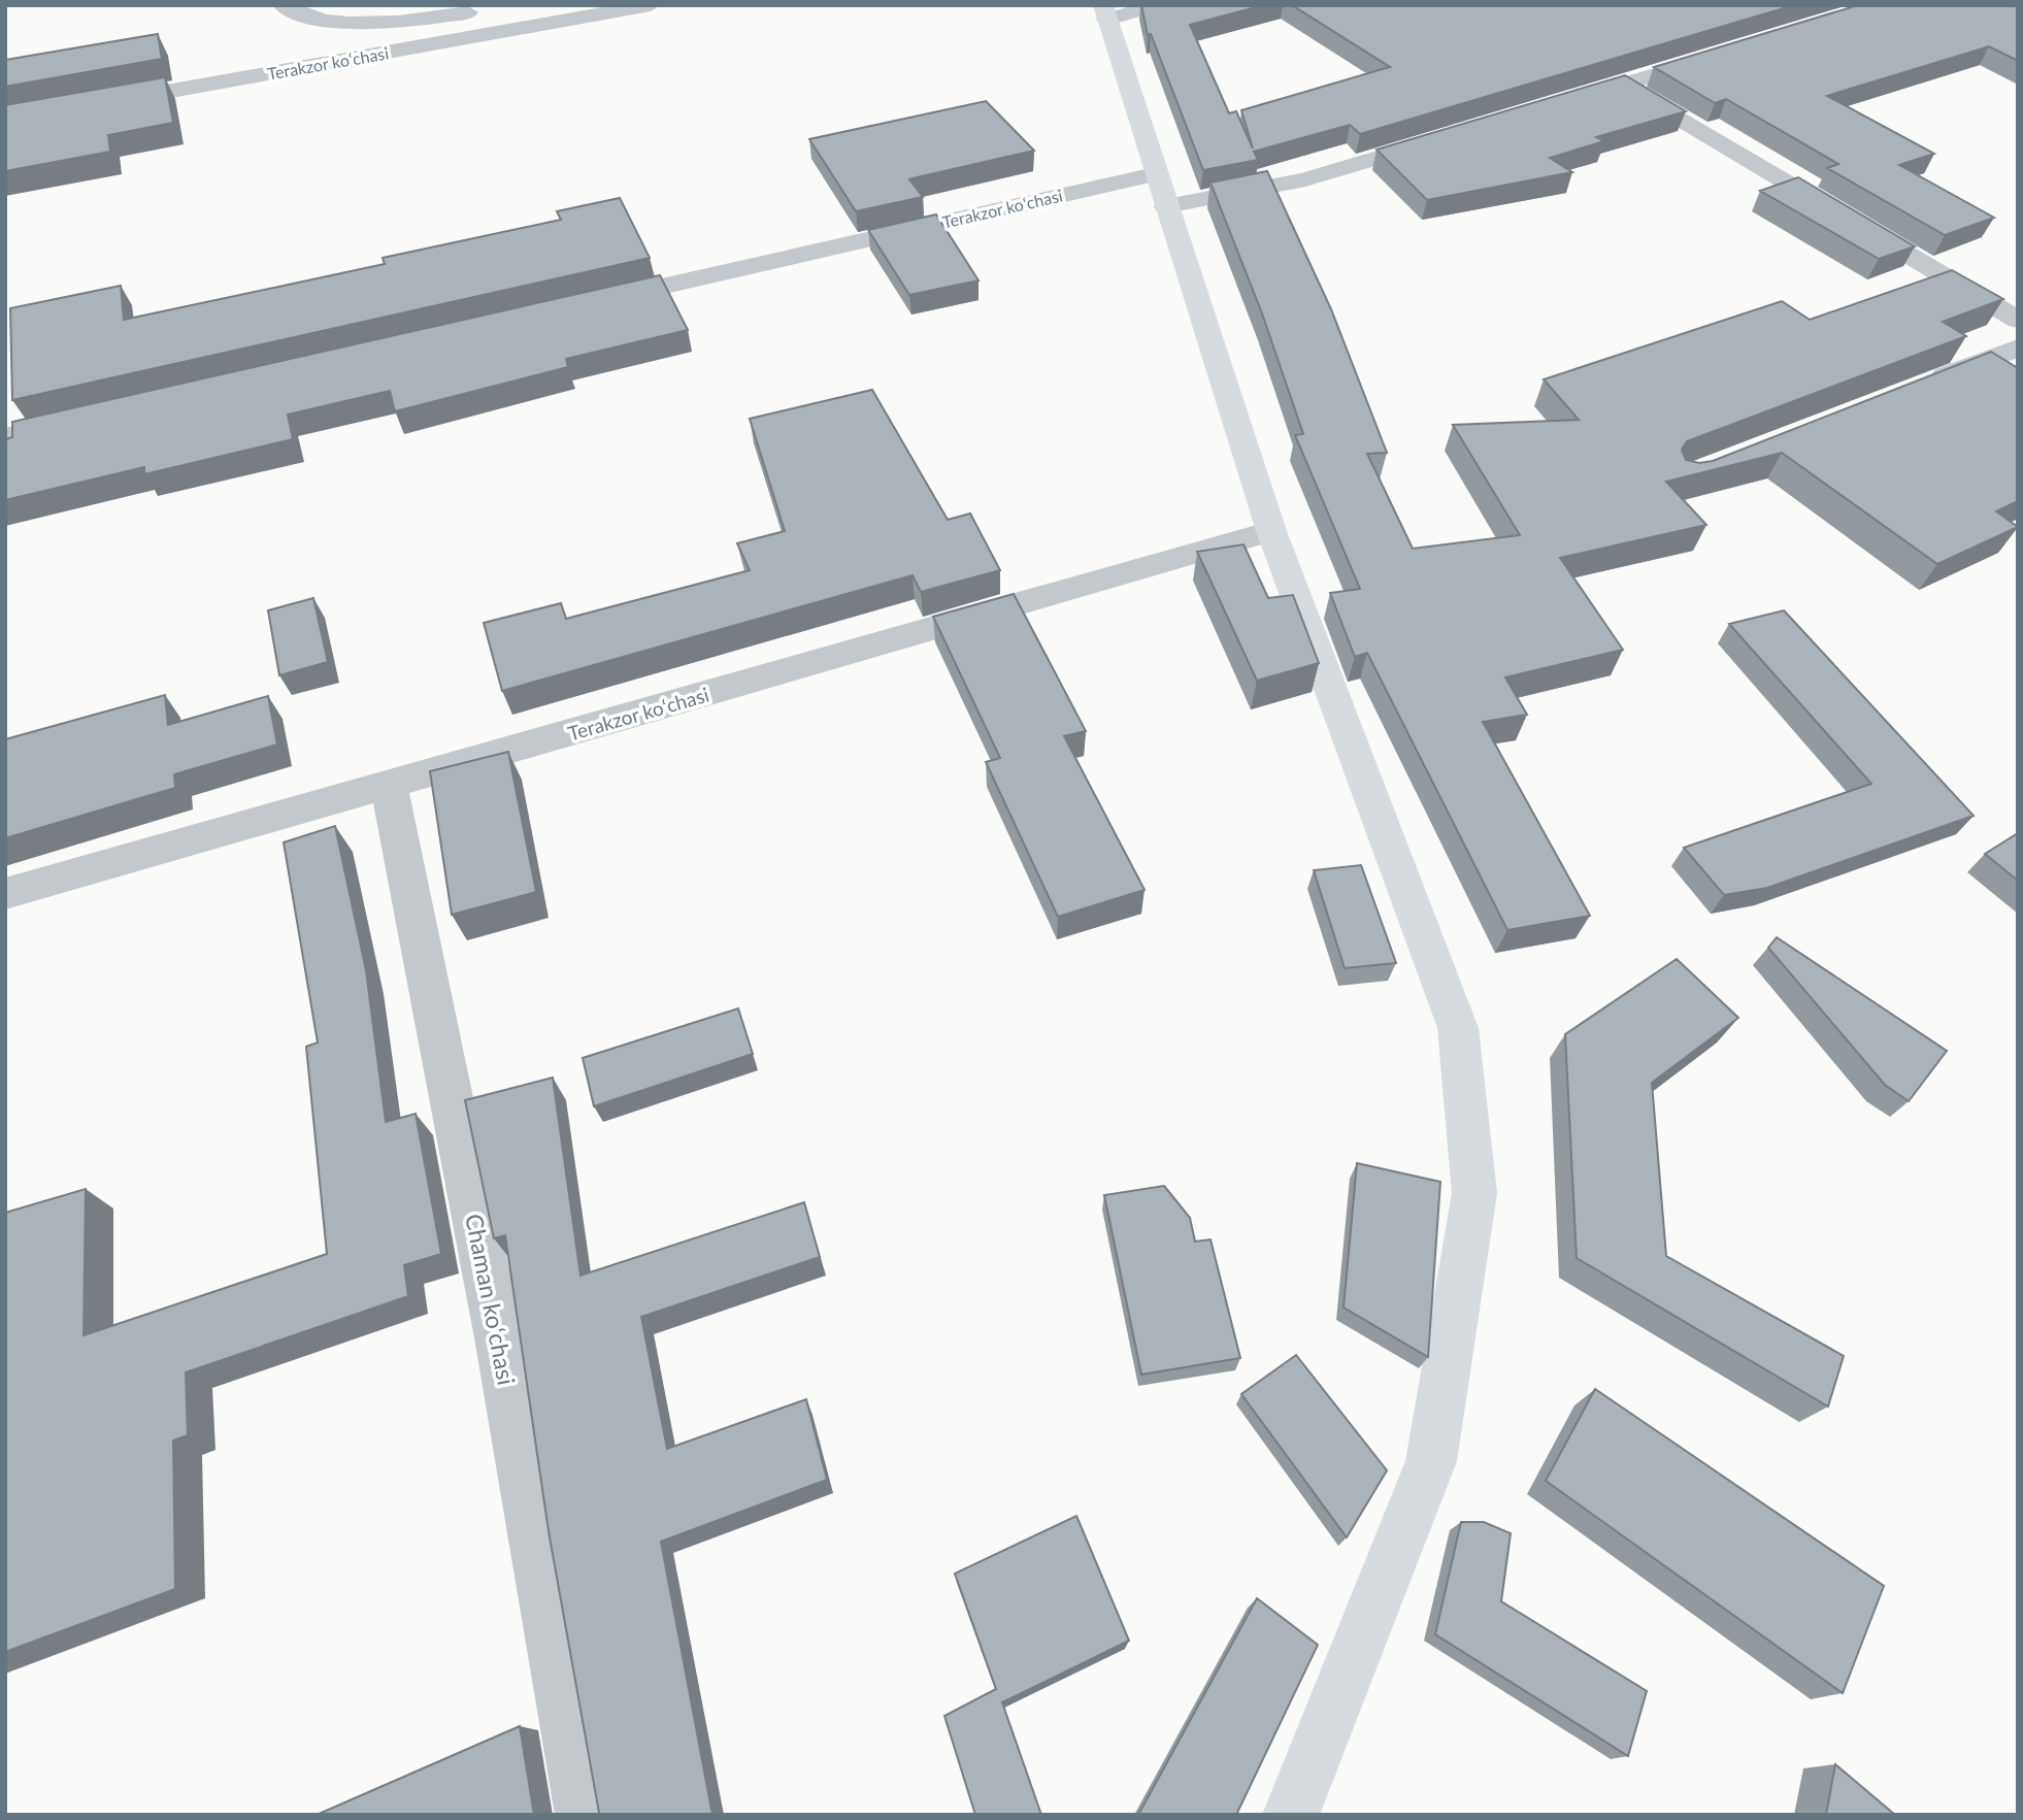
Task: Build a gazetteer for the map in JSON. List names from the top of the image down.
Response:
{
  "streets": {
    "street": ["Terakzor koʻchasi", "Chaman koʻchasi"]
  },
  "crossings": [
    ["Terakzor koʻchasi", "Chaman koʻchasi"]
  ]
}
